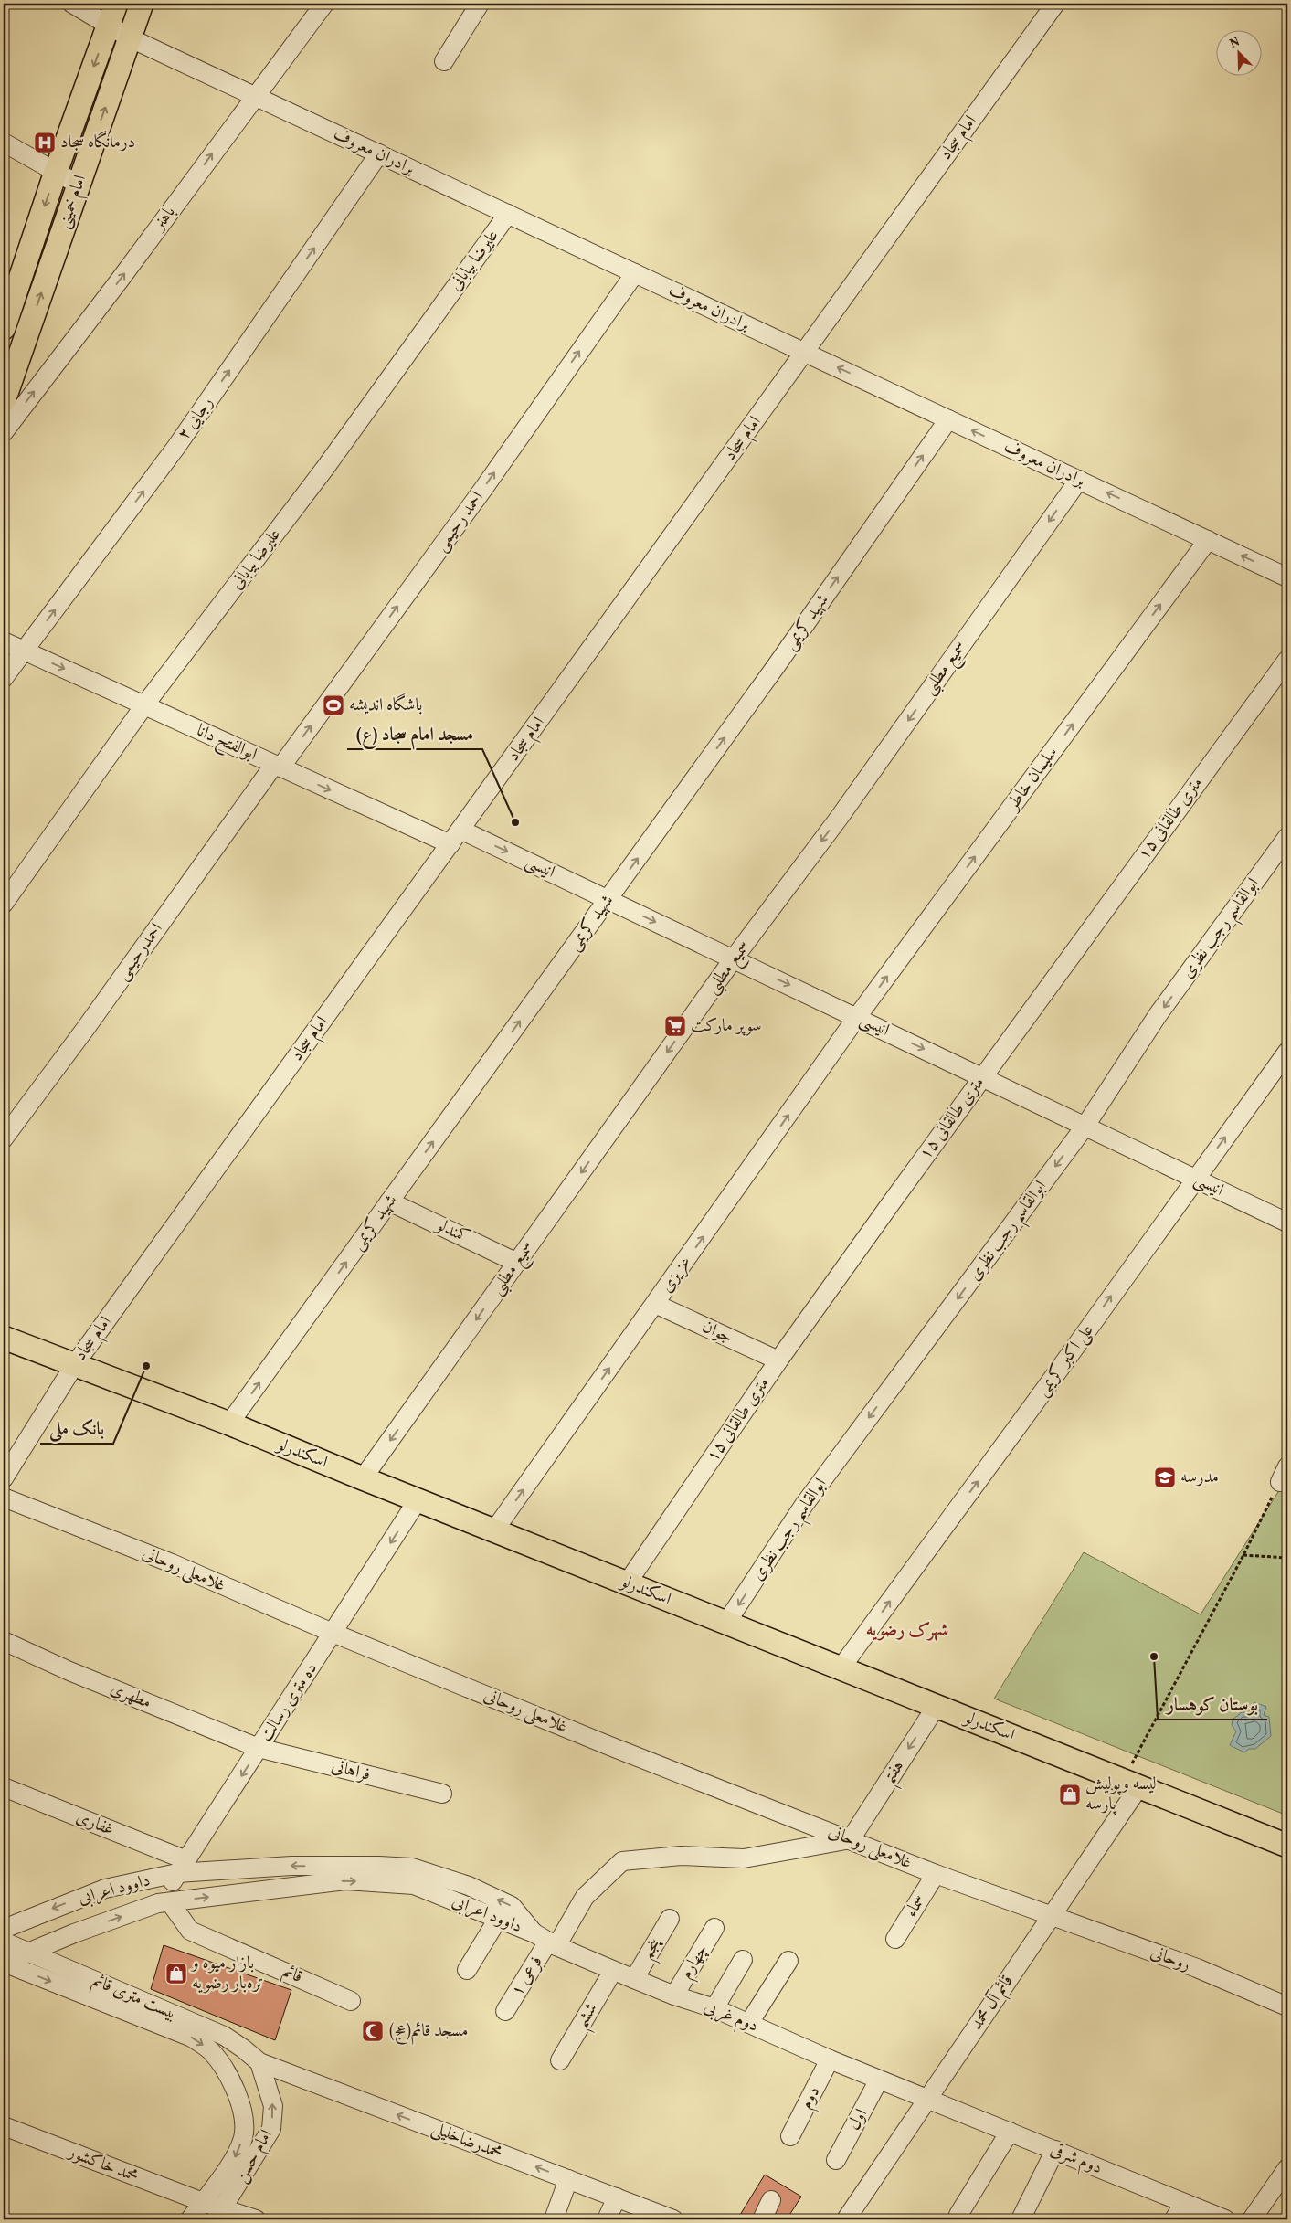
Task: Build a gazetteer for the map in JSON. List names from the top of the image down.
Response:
{
  "streets": {
    "main road": ["امام خمینی", "اسکندرلو"],
    "street": [
      "امام سجاد",
      "برادران معروف",
      "باهنر",
      "علیرضا بیابانی",
      "رجایی ۲",
      "احمد رحیمی",
      "شهید کریمی",
      "سمیع مطلبی",
      "ابوالفتح دانا",
      "سلیمان خاطر",
      "۱۵ متری طالقانی",
      "انیسی",
      "ابوالقاسم رجب نظری",
      "احمدرحیمی",
      "کمندلو",
      "عزیزی",
      "جوان",
      "علی اکبر کریمی",
      "غلامعلی روحانی",
      "مطهری",
      "ده متری رسالت",
      "فراهانی",
      "هفتم",
      "غفاری",
      "داوود اعرابی",
      "سماء",
      "پنجم",
      "روحانی",
      "چهارم",
      "قائم",
      "فرعی ۱",
      "بیست متری قائم",
      "قائم آل محمد",
      "ششم",
      "دوم غربی",
      "دوم",
      "اول",
      "محمدرضاخلیلی",
      "امام حسن",
      "دوم شرقی",
      "محمد خاکشور"
    ]
  },
  "crossings": [
    ["امام سجاد", "برادران معروف"],
    ["امام سجاد", "ابوالفتح دانا"],
    ["امام سجاد", "انیسی"],
    ["امام سجاد", "اسکندرلو"],
    ["برادران معروف", "امام خمینی"],
    ["برادران معروف", "باهنر"],
    ["برادران معروف", "علیرضا بیابانی"],
    ["برادران معروف", "رجایی ۲"],
    ["برادران معروف", "احمد رحیمی"],
    ["برادران معروف", "شهید کریمی"],
    ["برادران معروف", "سمیع مطلبی"],
    ["برادران معروف", "سلیمان خاطر"],
    ["علیرضا بیابانی", "ابوالفتح دانا"],
    ["رجایی ۲", "ابوالفتح دانا"],
    ["احمد رحیمی", "ابوالفتح دانا"],
    ["احمد رحیمی", "احمدرحیمی"],
    ["شهید کریمی", "انیسی"],
    ["شهید کریمی", "کمندلو"],
    ["شهید کریمی", "اسکندرلو"],
    ["سمیع مطلبی", "انیسی"],
    ["سمیع مطلبی", "کمندلو"],
    ["سمیع مطلبی", "اسکندرلو"],
    ["ابوالفتح دانا", "انیسی"],
    ["ابوالفتح دانا", "احمدرحیمی"],
    ["سلیمان خاطر", "انیسی"],
    ["سلیمان خاطر", "عزیزی"],
    ["۱۵ متری طالقانی", "انیسی"],
    ["۱۵ متری طالقانی", "جوان"],
    ["۱۵ متری طالقانی", "اسکندرلو"],
    ["انیسی", "ابوالقاسم رجب نظری"],
    ["انیسی", "عزیزی"],
    ["انیسی", "علی اکبر کریمی"],
    ["ابوالقاسم رجب نظری", "اسکندرلو"],
    ["عزیزی", "جوان"],
    ["عزیزی", "اسکندرلو"],
    ["علی اکبر کریمی", "اسکندرلو"],
    ["اسکندرلو", "ده متری رسالت"],
    ["اسکندرلو", "هفتم"],
    ["اسکندرلو", "قائم آل محمد"],
    ["غلامعلی روحانی", "ده متری رسالت"],
    ["غلامعلی روحانی", "هفتم"],
    ["غلامعلی روحانی", "سماء"],
    ["غلامعلی روحانی", "روحانی"],
    ["غلامعلی روحانی", "فرعی ۱"],
    ["غلامعلی روحانی", "قائم آل محمد"],
    ["مطهری", "ده متری رسالت"],
    ["مطهری", "فراهانی"],
    ["ده متری رسالت", "فراهانی"],
    ["ده متری رسالت", "غفاری"],
    ["ده متری رسالت", "داوود اعرابی"],
    ["ده متری رسالت", "قائم"],
    ["هفتم", "فرعی ۱"],
    ["غفاری", "داوود اعرابی"],
    ["داوود اعرابی", "قائم"],
    ["داوود اعرابی", "فرعی ۱"],
    ["داوود اعرابی", "بیست متری قائم"],
    ["داوود اعرابی", "دوم غربی"],
    ["پنجم", "دوم غربی"],
    ["روحانی", "قائم آل محمد"],
    ["چهارم", "دوم غربی"],
    ["فرعی ۱", "دوم غربی"],
    ["بیست متری قائم", "محمدرضاخلیلی"],
    ["بیست متری قائم", "امام حسن"],
    ["قائم آل محمد", "دوم غربی"],
    ["قائم آل محمد", "دوم شرقی"],
    ["ششم", "دوم غربی"],
    ["دوم غربی", "دوم"],
    ["دوم غربی", "اول"],
    ["دوم غربی", "دوم شرقی"],
    ["محمدرضاخلیلی", "امام حسن"],
    ["امام حسن", "محمد خاکشور"]
  ],
  "one_way": [
    "برادران معروف",
    "باهنر",
    "رجایی ۲",
    "احمد رحیمی",
    "شهید کریمی",
    "سمیع مطلبی",
    "ابوالفتح دانا",
    "سلیمان خاطر",
    "انیسی",
    "ابوالقاسم رجب نظری",
    "عزیزی",
    "علی اکبر کریمی",
    "ده متری رسالت",
    "هفتم",
    "محمدرضاخلیلی"
  ],
  "districts": ["شهرک رضویه"],
  "places": {
    "hospital": ["درمانگاه سجاد"],
    "sports": ["باشگاه اندیشه"],
    "other": ["مسجد امام سجاد (ع)", "بانک ملی", "بوستان کوهسار"],
    "supermarket": ["سوپر مارکت"],
    "school or university": ["مدرسه"],
    "shop": ["لیسه وپولیش پارسه", "بازار میوه و تره‌بار رضویه"],
    "mosque": ["مسجد قائم(عج)"]
  },
  "north": "top left"
}
